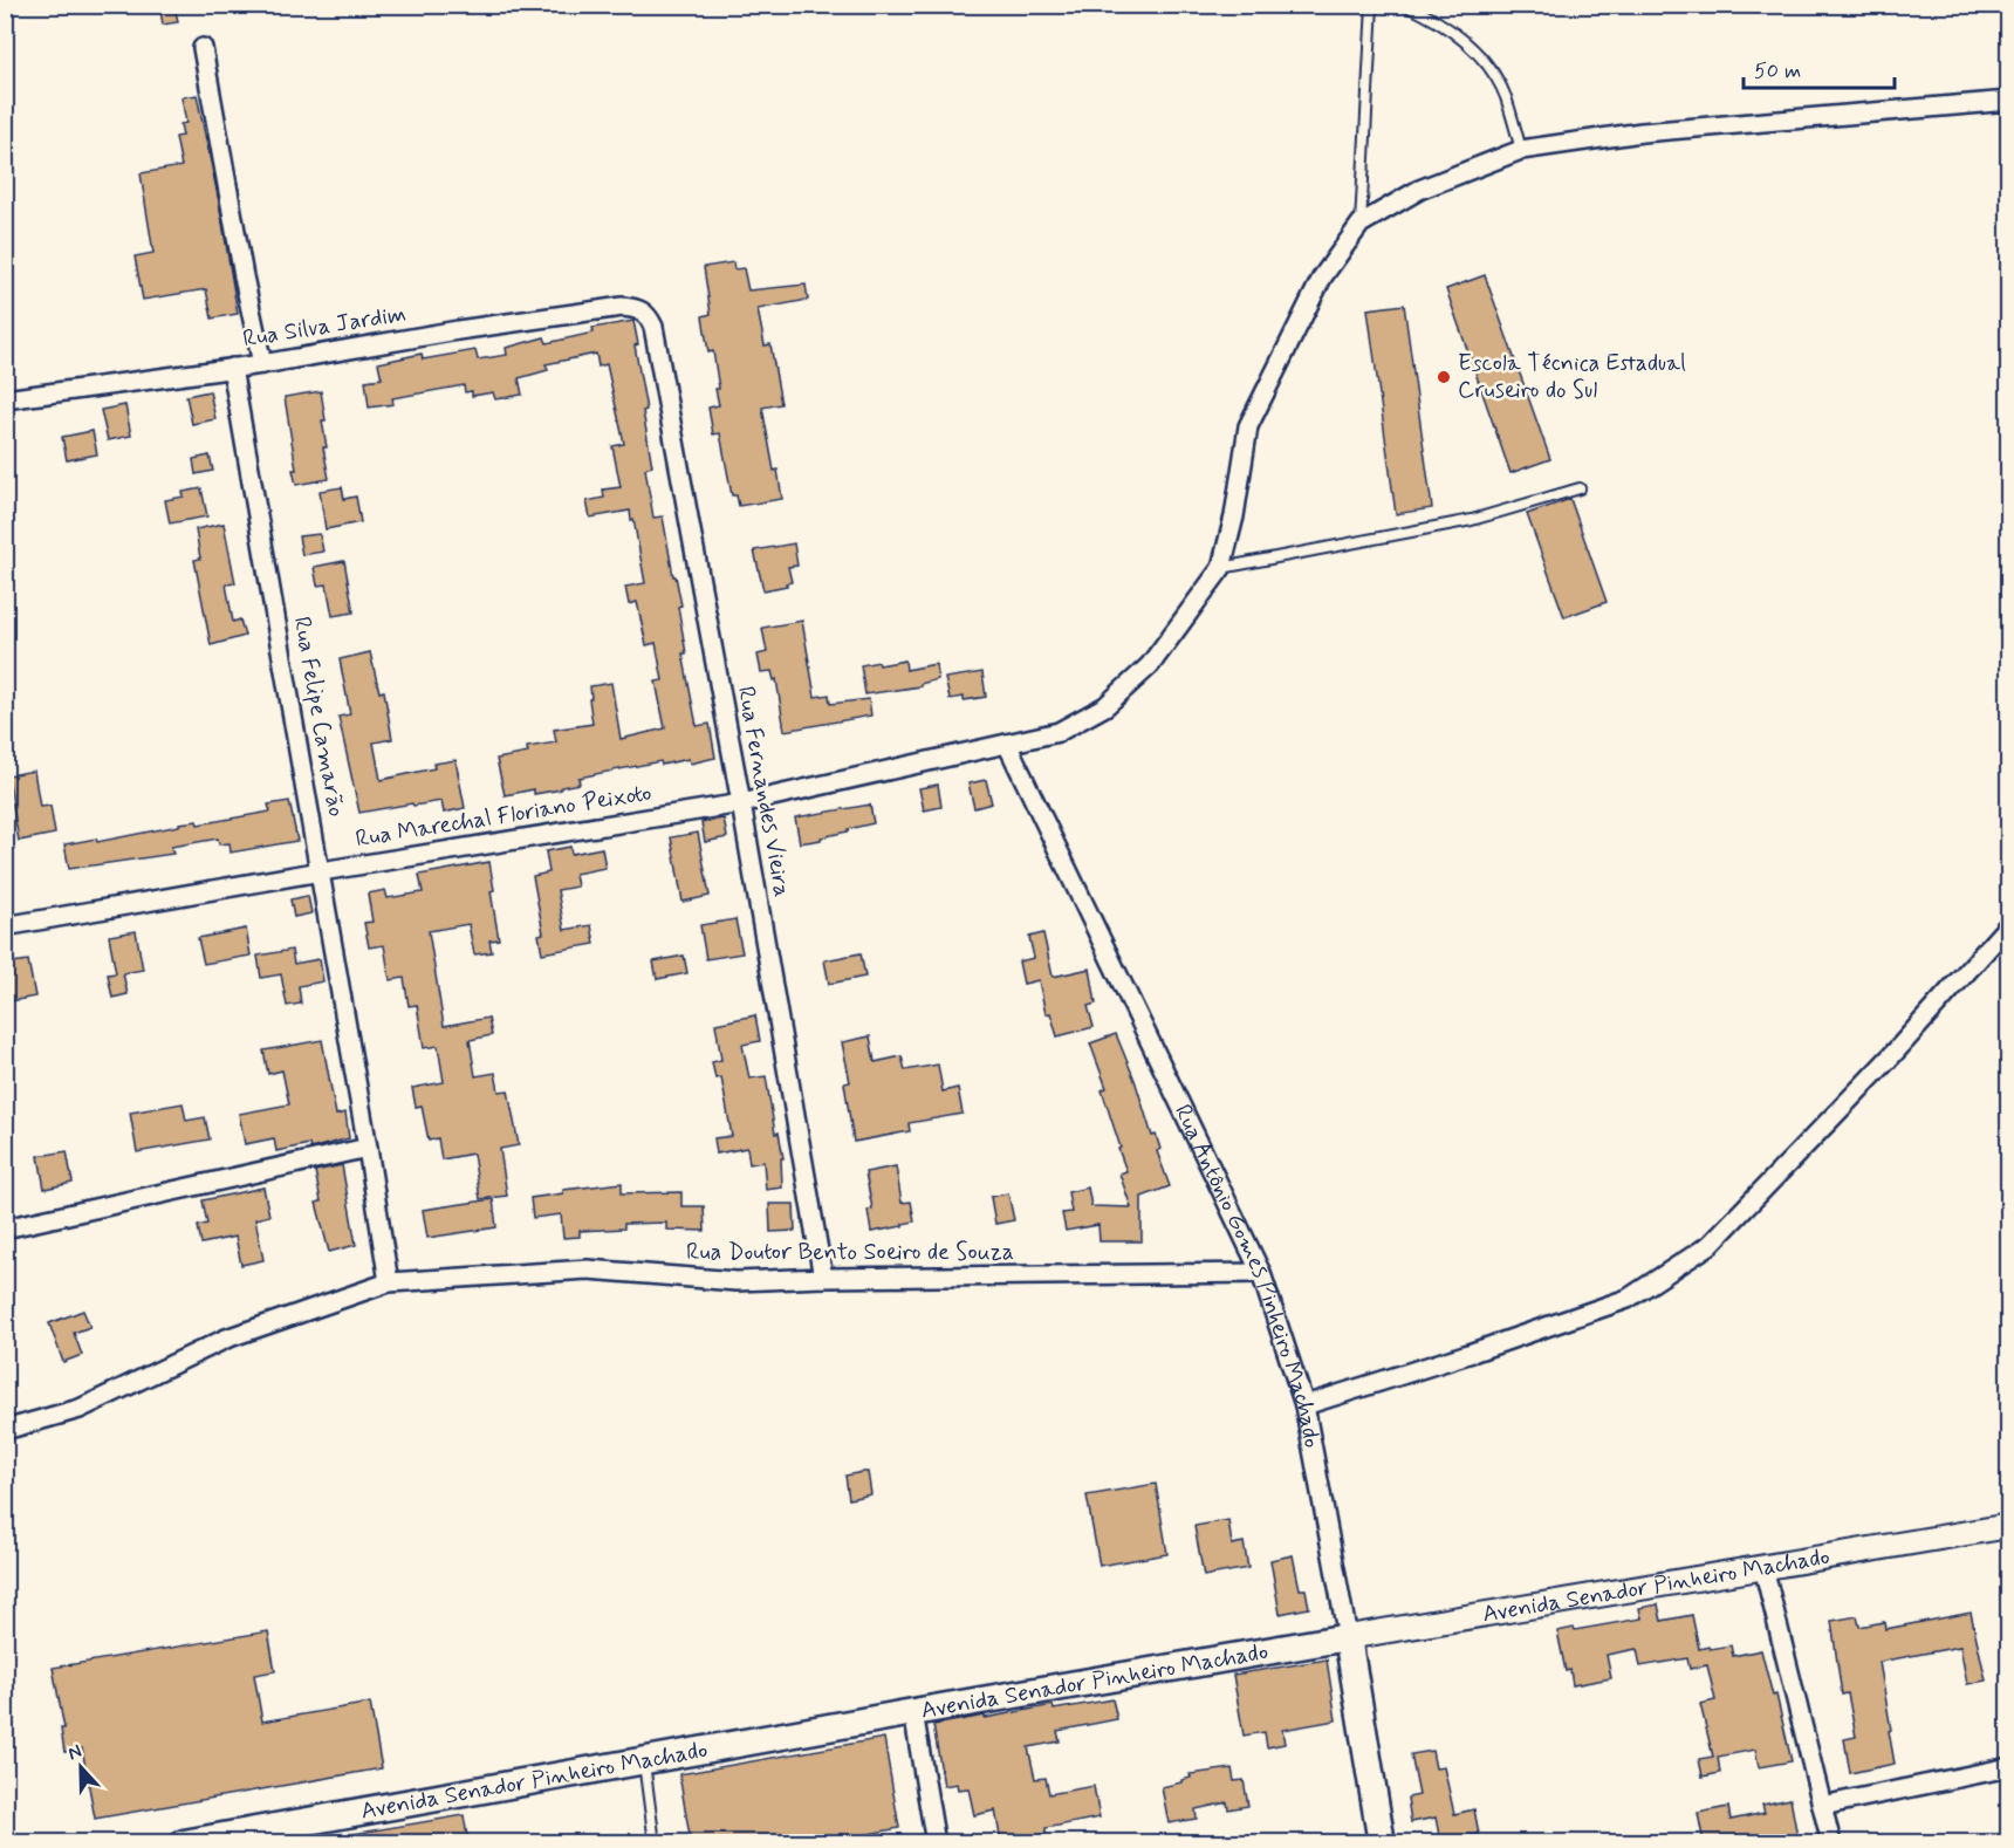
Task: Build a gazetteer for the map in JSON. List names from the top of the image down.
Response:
{
  "streets": {
    "main road": ["Rua Antônio Gomes Pinheiro Machado", "Avenida Senador Pinheiro Machado"],
    "street": [
      "Rua Silva Jardim",
      "Rua Felipe Camarão",
      "Rua Fernandes Vieira",
      "Rua Marechal Floriano Peixoto",
      "Rua Doutor Bento Soeiro de Souza"
    ]
  },
  "crossings": [
    ["Rua Silva Jardim", "Rua Felipe Camarão"],
    ["Rua Silva Jardim", "Rua Fernandes Vieira"],
    ["Rua Felipe Camarão", "Rua Marechal Floriano Peixoto"],
    ["Rua Felipe Camarão", "Rua Doutor Bento Soeiro de Souza"],
    ["Rua Fernandes Vieira", "Rua Marechal Floriano Peixoto"],
    ["Rua Fernandes Vieira", "Rua Doutor Bento Soeiro de Souza"],
    ["Rua Marechal Floriano Peixoto", "Rua Antônio Gomes Pinheiro Machado"],
    ["Rua Doutor Bento Soeiro de Souza", "Rua Antônio Gomes Pinheiro Machado"],
    ["Rua Antônio Gomes Pinheiro Machado", "Avenida Senador Pinheiro Machado"]
  ],
  "places": ["Escola Técnica Estadual Cruseiro do Sul"],
  "scale_bar": "50 m",
  "north": "top"
}
